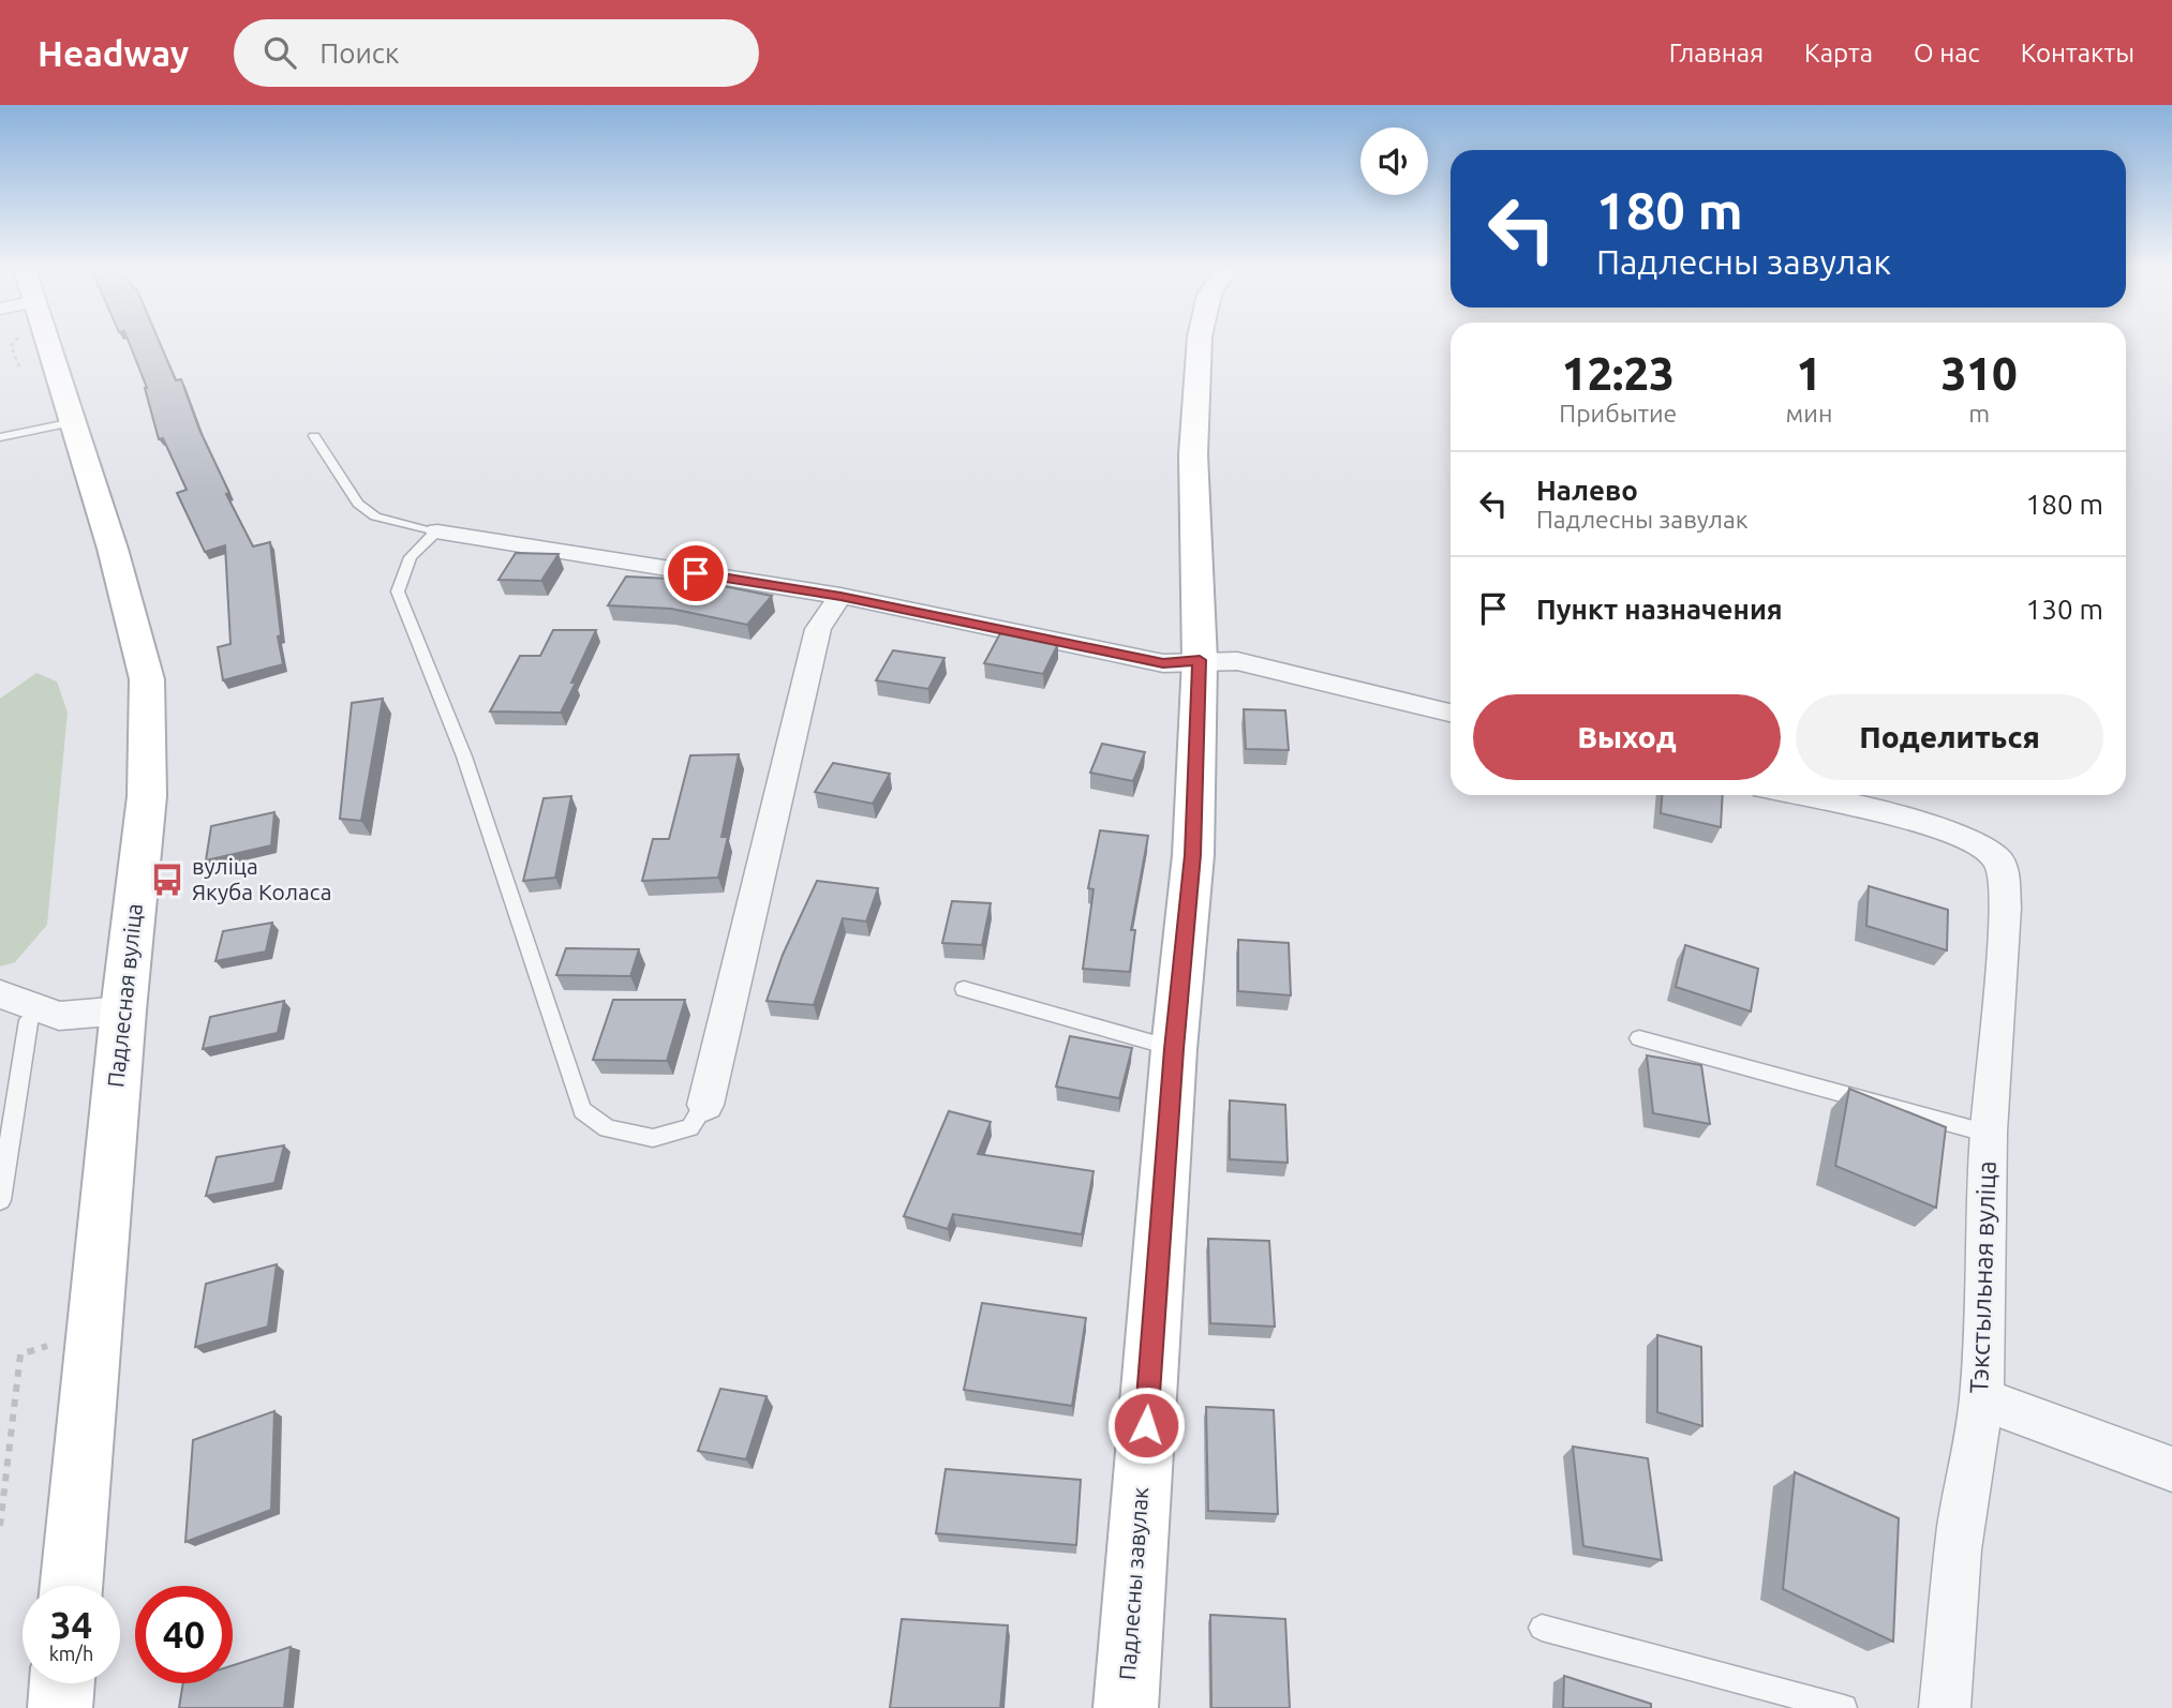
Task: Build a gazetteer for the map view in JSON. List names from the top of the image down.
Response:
{
  "streets": {
    "main road": ["Падлесная вуліца", "Падлесны завулак"],
    "street": ["Тэкстыльная вуліца"]
  },
  "places": {
    "bus stop": ["вуліца Якуба Коласа"]
  },
  "page": {
    "header": "Headway",
    "search": "Поиск",
    "nav": [
      "Главная",
      "Карта",
      "О нас",
      "Контакты"
    ],
    "turn": ["180 m", "Падлесны завулак"],
    "eta": [
      "12:23",
      "Прибытие",
      "1",
      "мин",
      "310",
      "m"
    ],
    "list": [
      {
        "name": "Налево",
        "note": "Падлесны завулак",
        "value": "180 m"
      },
      {
        "name": "Пункт назначения",
        "value": "130 m"
      }
    ],
    "buttons": ["Выход", "Поделиться"],
    "speed": "34 km/h",
    "limit": "40"
  }
}
